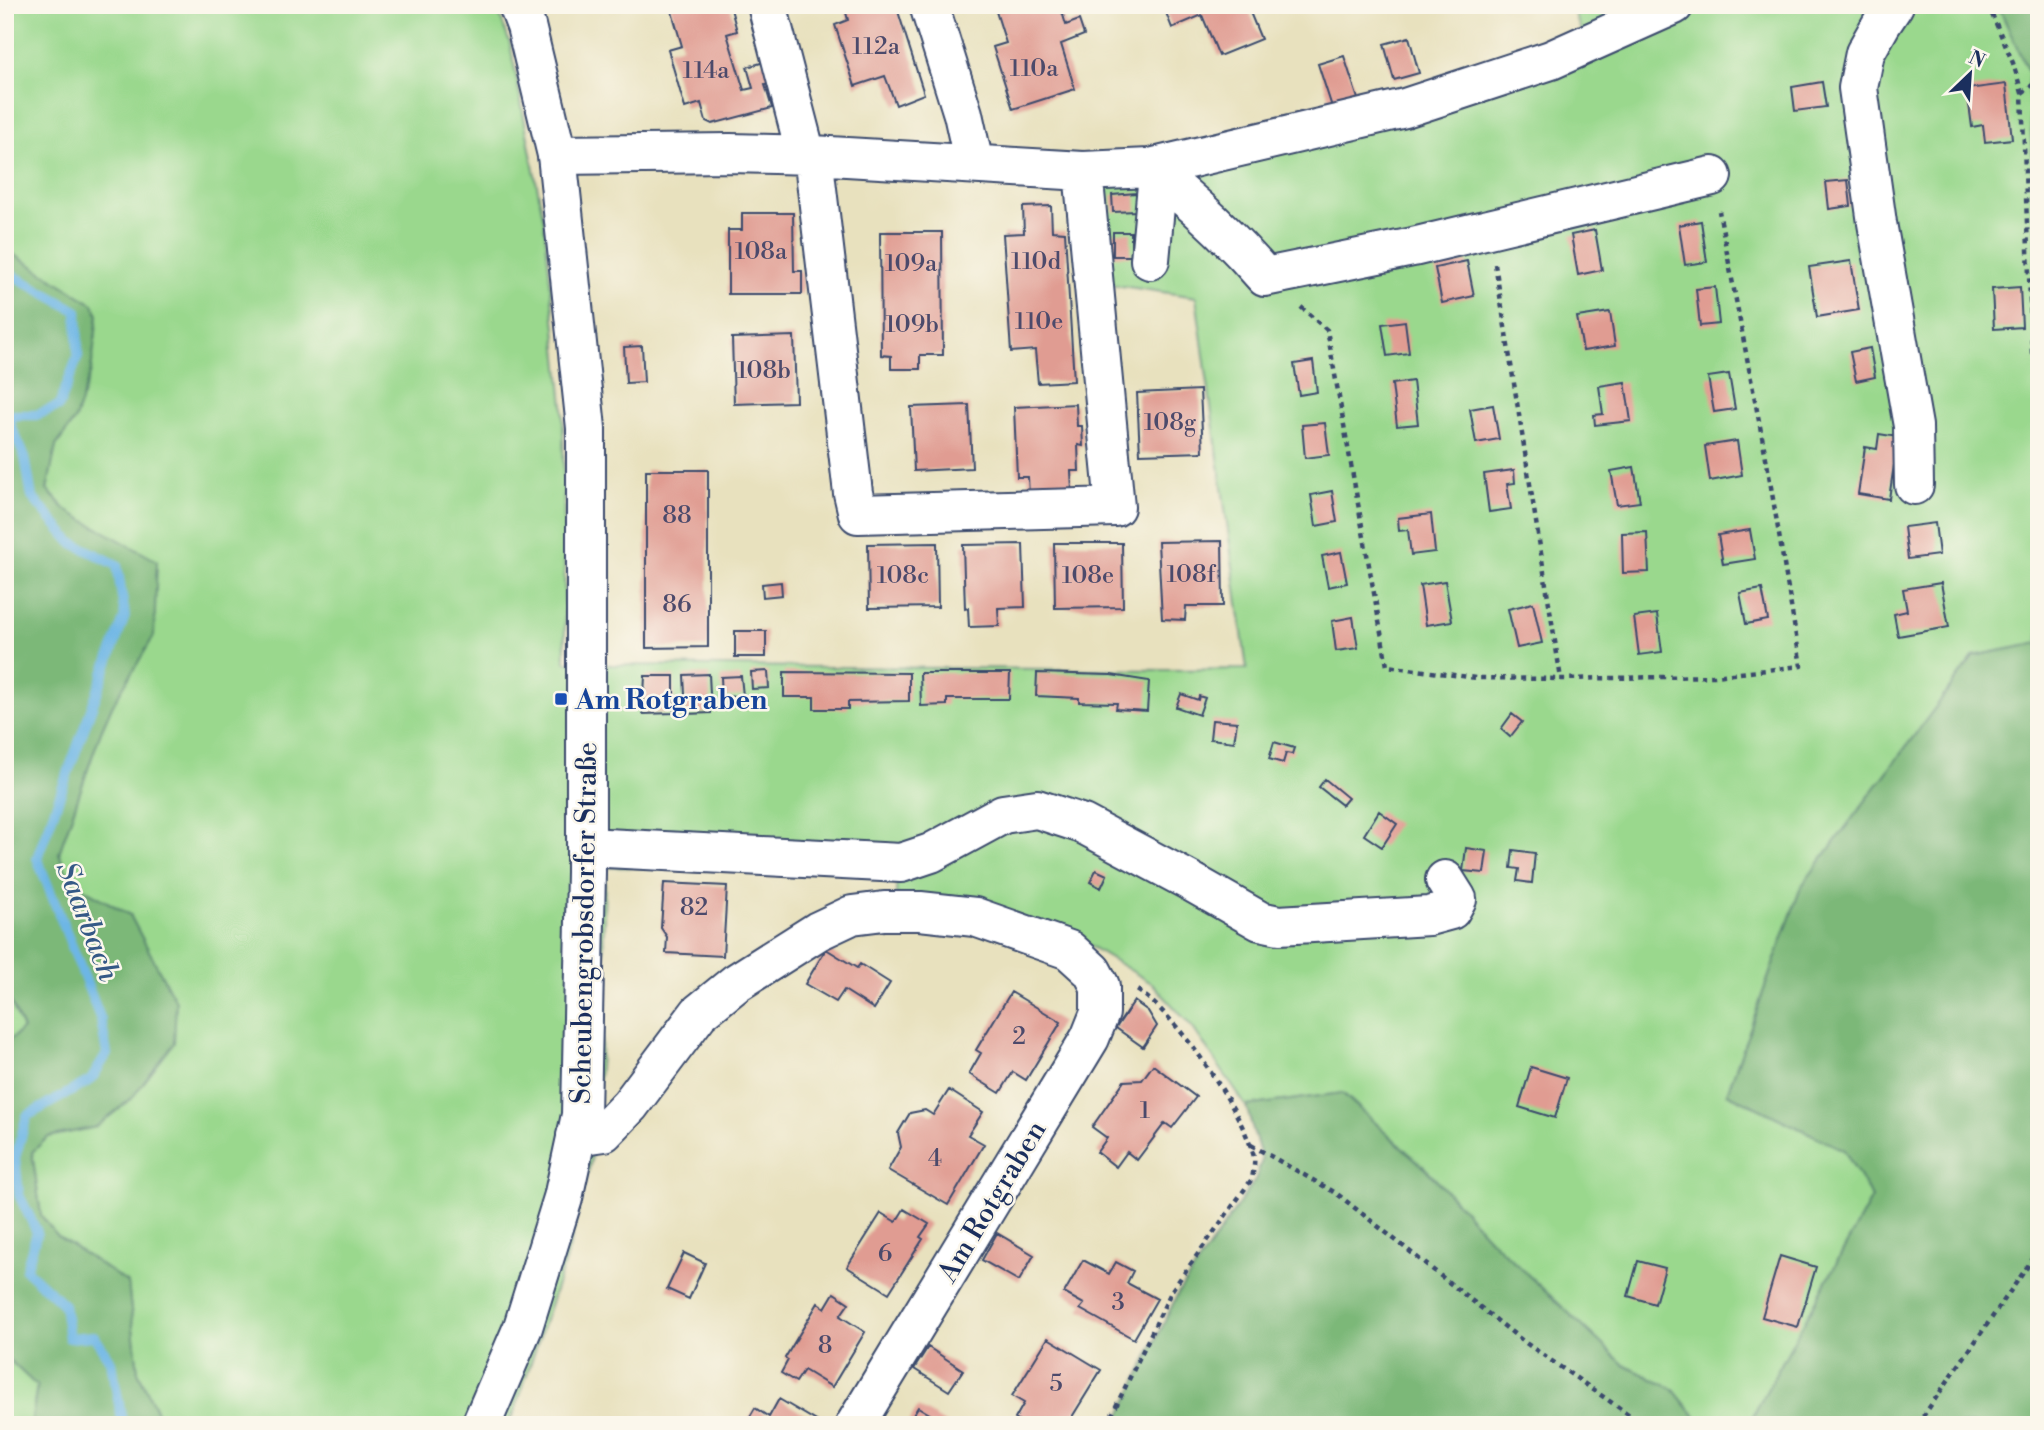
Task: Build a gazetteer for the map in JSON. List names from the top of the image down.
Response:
{
  "streets": {
    "street": ["Scheubengrobsdorfer Straße", "Am Rotgraben"]
  },
  "water": ["Saarbach"],
  "places": {
    "transit": ["Am Rotgraben"]
  },
  "house_numbers": [
    "112a",
    "110a",
    "114a",
    "108a",
    "110d",
    "109a",
    "110e",
    "109b",
    "108b",
    "108g",
    "88",
    "108f",
    "108c",
    "108e",
    "86",
    "82",
    "2",
    "1",
    "4",
    "6",
    "3",
    "8",
    "5"
  ],
  "north": "top right"
}
